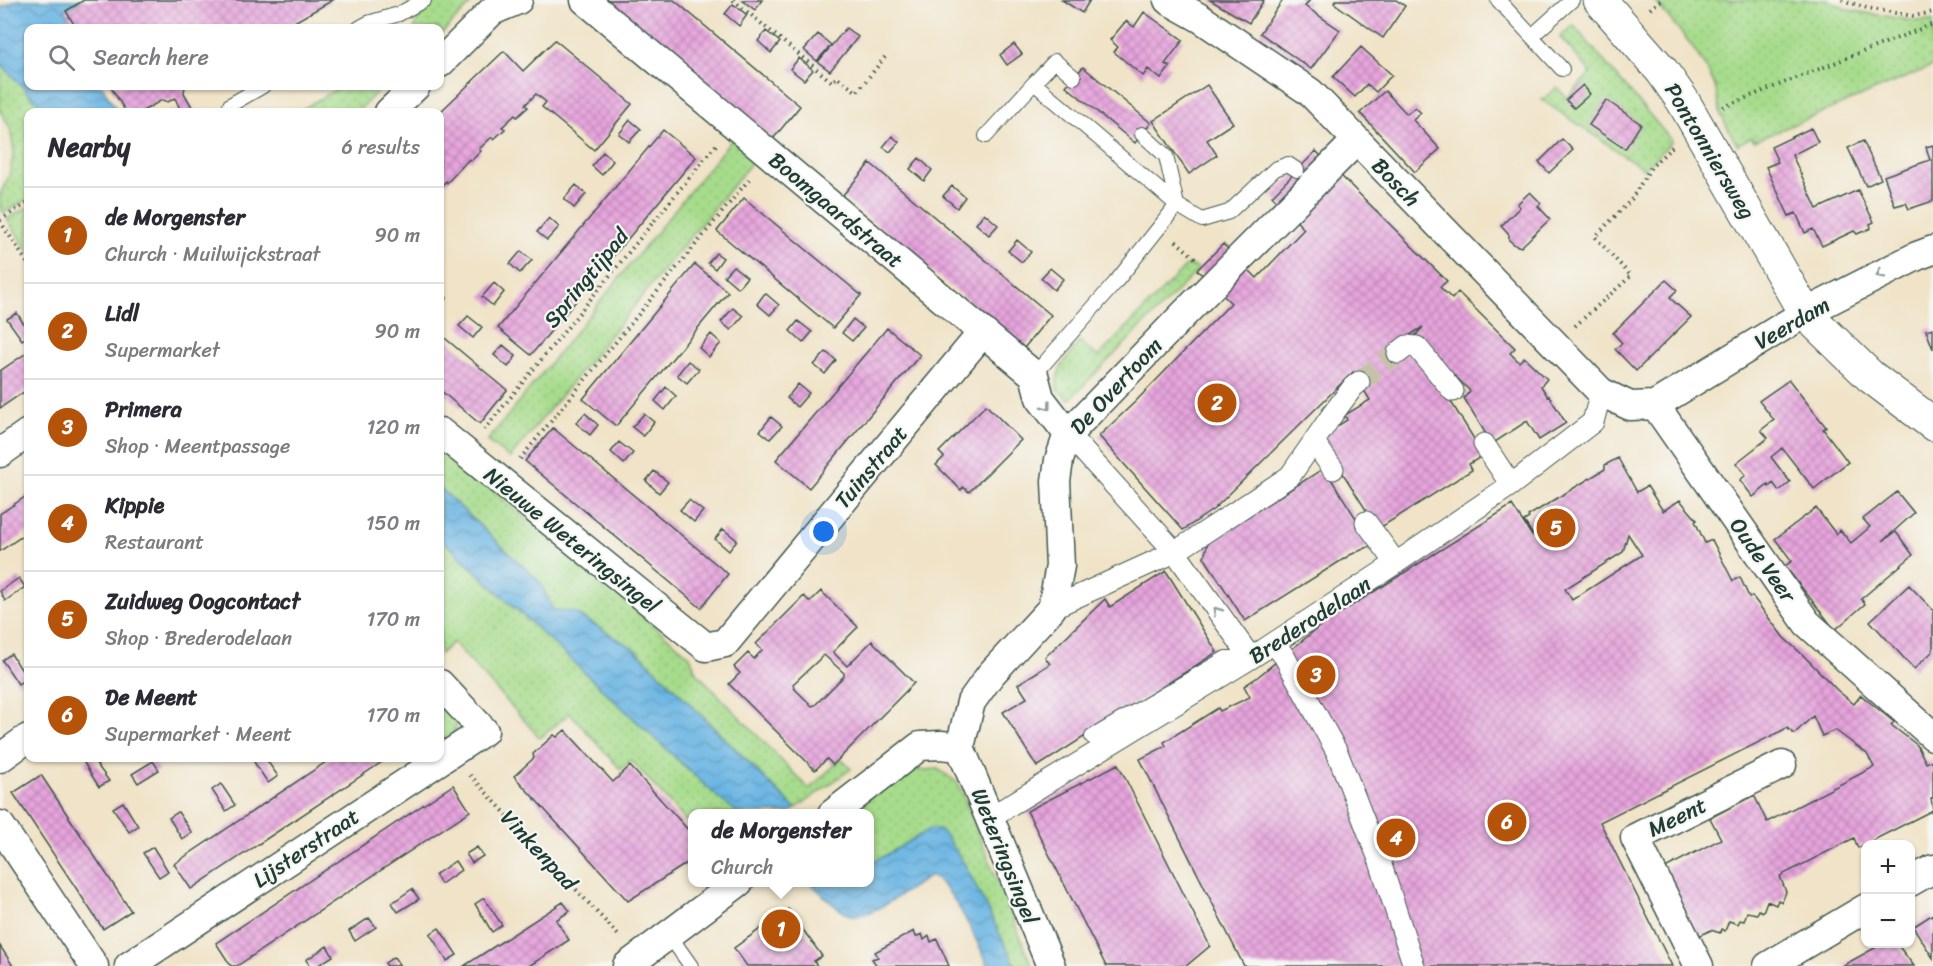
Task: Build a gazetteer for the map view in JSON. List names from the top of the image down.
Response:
{
  "streets": {
    "street": [
      "Pontonniersweg",
      "Bosch",
      "Boomgaardstraat",
      "Veerdam",
      "De Overtoom",
      "Tuinstraat",
      "Nieuwe Weteringsingel",
      "Oude Veer",
      "Brederodelaan",
      "Meent",
      "Lijsterstraat",
      "Weteringsingel"
    ],
    "path": ["Springtijpad", "Vinkenpad"]
  },
  "crossings": [
    ["Pontonniersweg", "Veerdam"],
    ["Bosch", "De Overtoom"],
    ["Bosch", "Brederodelaan"],
    ["Boomgaardstraat", "Springtijpad"],
    ["Boomgaardstraat", "De Overtoom"],
    ["Boomgaardstraat", "Tuinstraat"],
    ["Springtijpad", "Nieuwe Weteringsingel"],
    ["Veerdam", "Oude Veer"],
    ["Tuinstraat", "Nieuwe Weteringsingel"],
    ["Brederodelaan", "Weteringsingel"],
    ["Lijsterstraat", "Vinkenpad"]
  ],
  "one_way": ["Veerdam"],
  "page": {
    "search": "Search here",
    "heading": ["Nearby", "6 results"],
    "list": [
      {
        "mark": "1",
        "name": "de Morgenster",
        "note": "Church · Muilwijckstraat",
        "value": "90 m"
      },
      {
        "mark": "2",
        "name": "Lidl",
        "note": "Supermarket",
        "value": "90 m"
      },
      {
        "mark": "3",
        "name": "Primera",
        "note": "Shop · Meentpassage",
        "value": "120 m"
      },
      {
        "mark": "4",
        "name": "Kippie",
        "note": "Restaurant",
        "value": "150 m"
      },
      {
        "mark": "5",
        "name": "Zuidweg Oogcontact",
        "note": "Shop · Brederodelaan",
        "value": "170 m"
      },
      {
        "mark": "6",
        "name": "De Meent",
        "note": "Supermarket · Meent",
        "value": "170 m"
      }
    ],
    "pins": [
      "2",
      "5",
      "3",
      "6",
      "4",
      "1"
    ],
    "popup": ["de Morgenster", "Church"],
    "map_buttons": ["+", "−"]
  }
}
